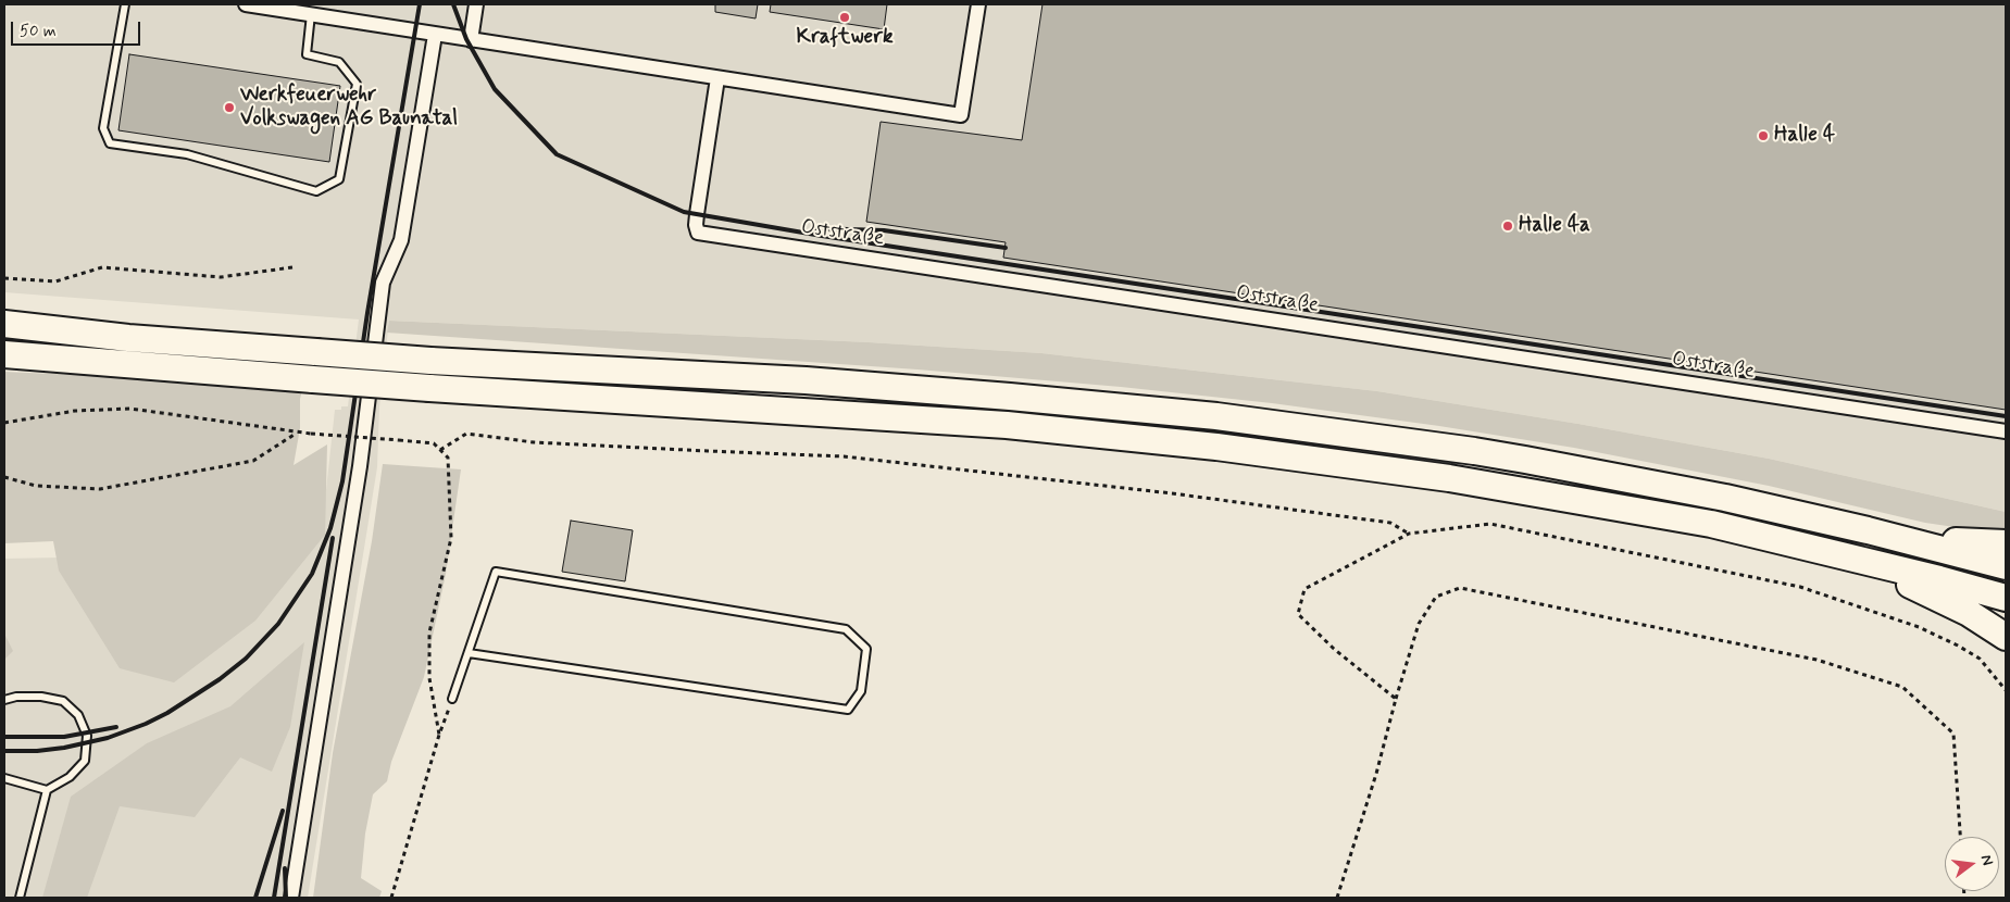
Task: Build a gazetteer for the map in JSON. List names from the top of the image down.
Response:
{
  "streets": {
    "street": ["Oststraße"]
  },
  "places": [
    "Kraftwerk",
    "Werkfeuerwehr Volkswagen AG Baunatal",
    "Halle 4",
    "Halle 4a"
  ],
  "scale_bar": "50 m",
  "north": "right"
}
